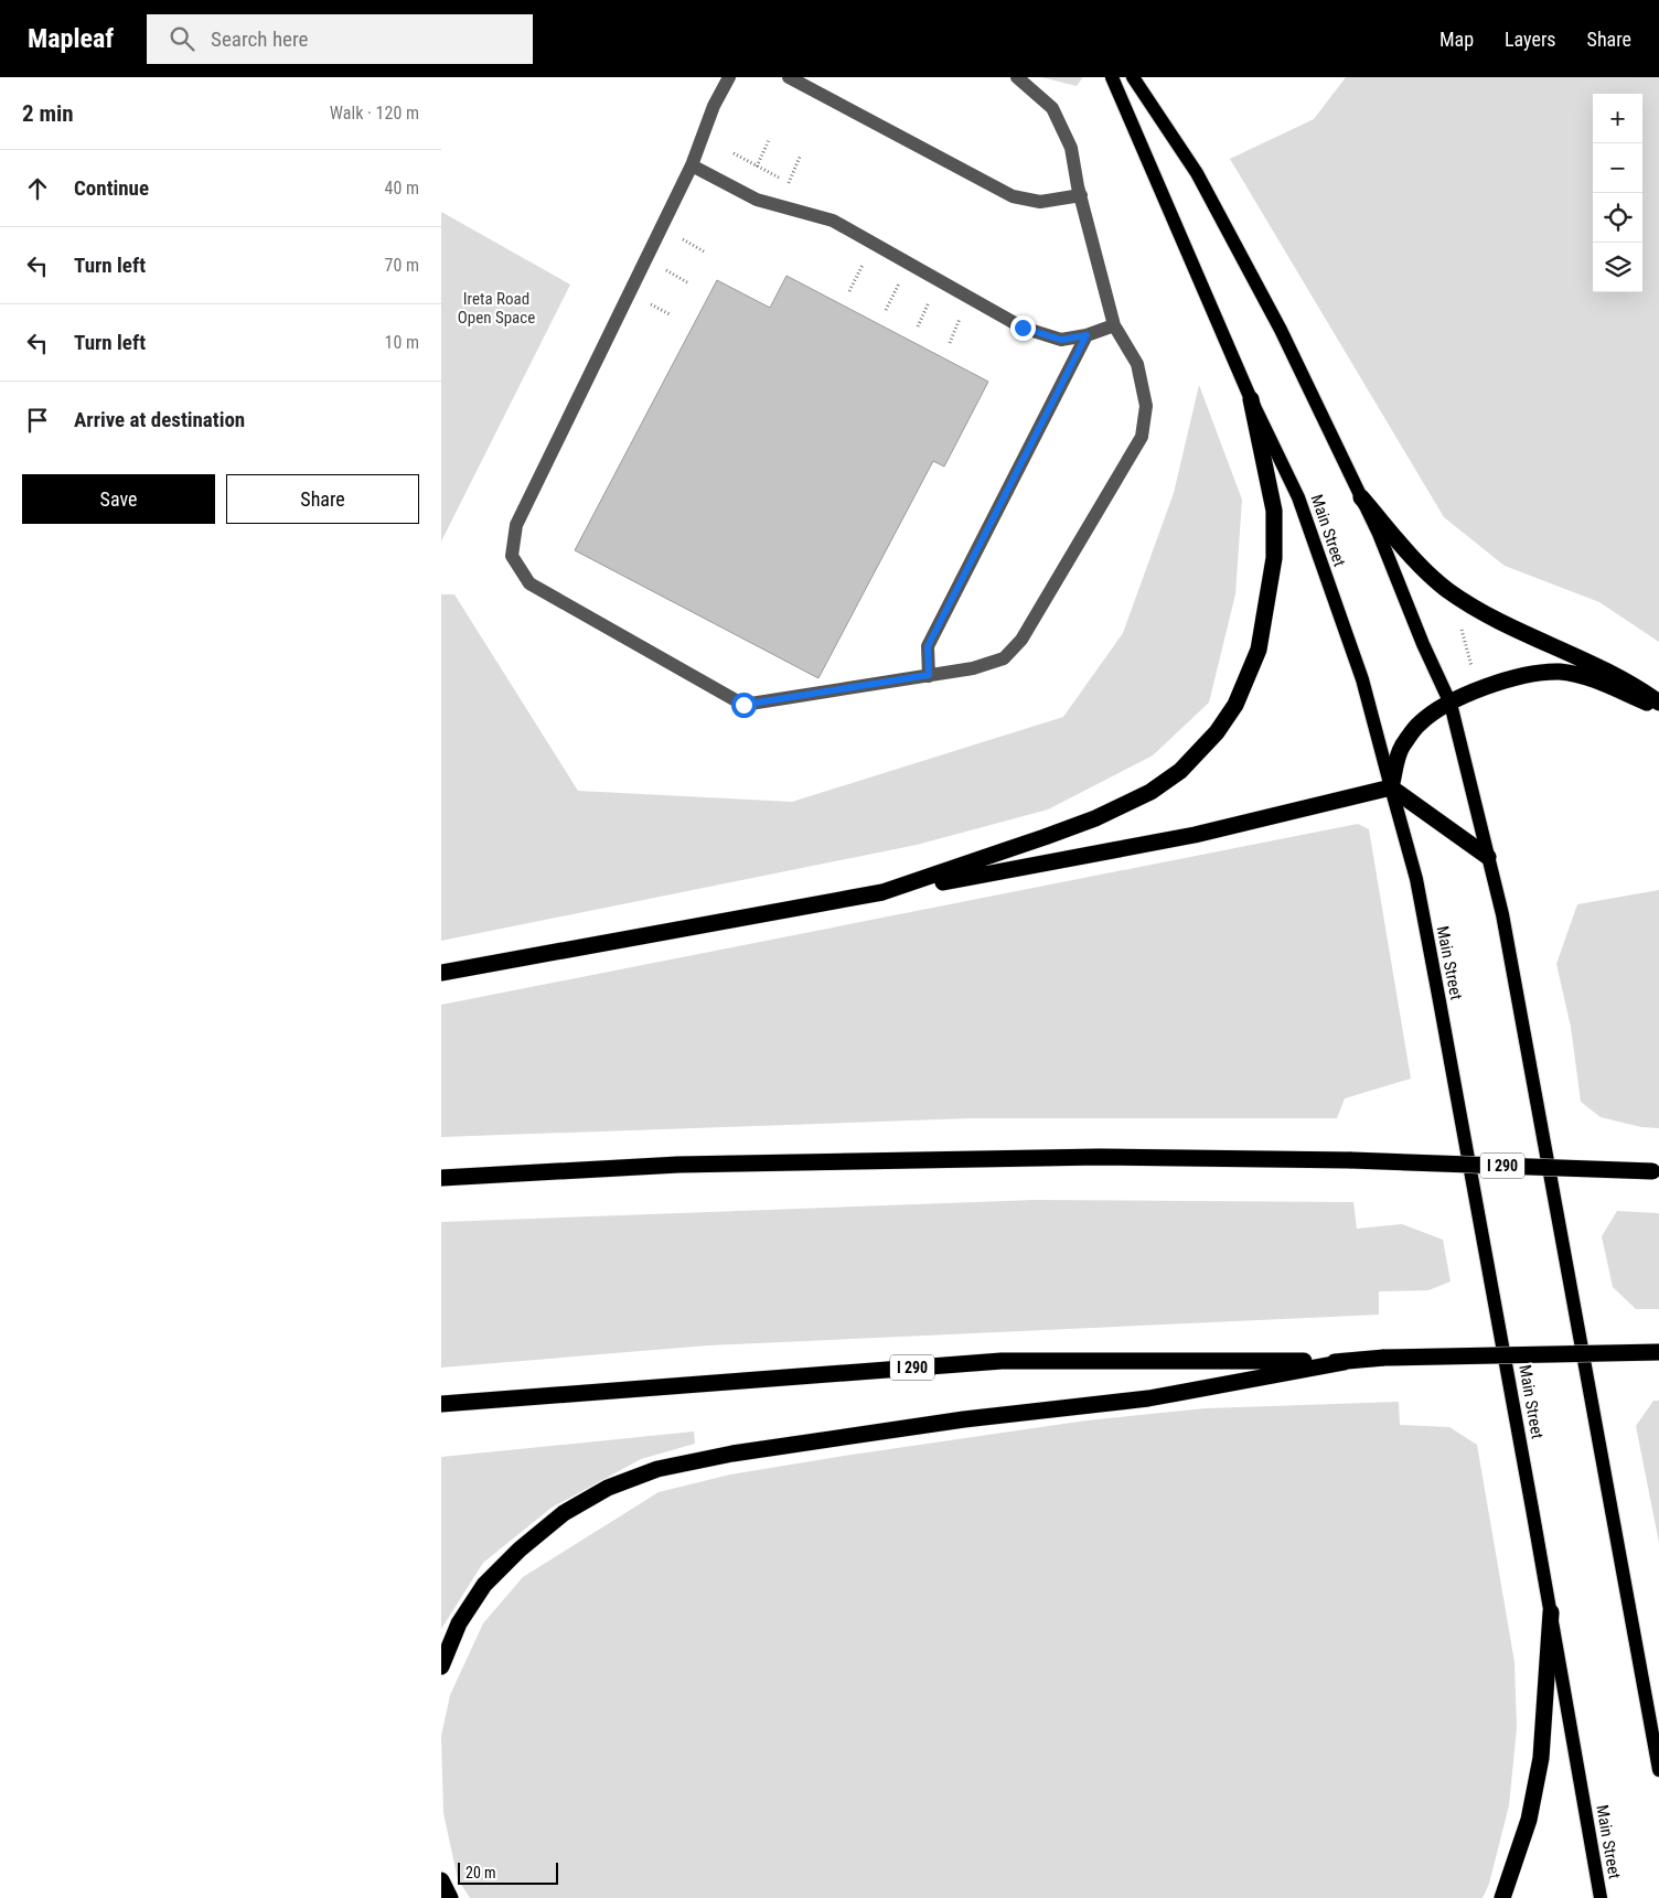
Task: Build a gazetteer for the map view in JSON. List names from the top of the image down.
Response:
{
  "streets": {
    "highway": ["I 290"],
    "main road": ["Main Street"]
  },
  "parks": ["Ireta Road Open Space"],
  "scale_bar": "20 m",
  "page": {
    "header": "Mapleaf",
    "search": "Search here",
    "nav": ["Map", "Layers", "Share"],
    "heading": ["2 min", "Walk · 120 m"],
    "map_buttons": ["+", "−"],
    "list": [
      ["Continue", "40 m"],
      ["Turn left", "70 m"],
      ["Turn left", "10 m"],
      "Arrive at destination"
    ],
    "buttons": ["Save", "Share"],
    "scale": "20 m"
  }
}
